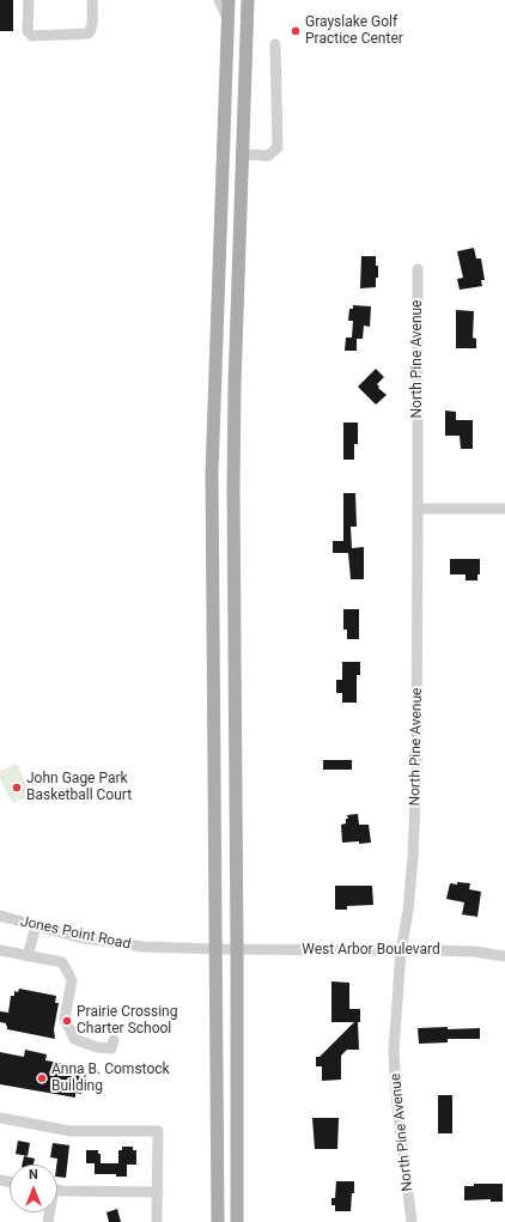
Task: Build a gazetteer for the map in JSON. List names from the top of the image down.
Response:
{
  "streets": {
    "street": ["North Pine Avenue", "Jones Point Road", "West Arbor Boulevard"]
  },
  "crossings": [
    ["North Pine Avenue", "West Arbor Boulevard"],
    ["Jones Point Road", "West Arbor Boulevard"]
  ],
  "places": [
    "Grayslake Golf Practice Center",
    "John Gage Park Basketball Court",
    "Prairie Crossing Charter School",
    "Anna B. Comstock Building"
  ],
  "north": "top"
}
